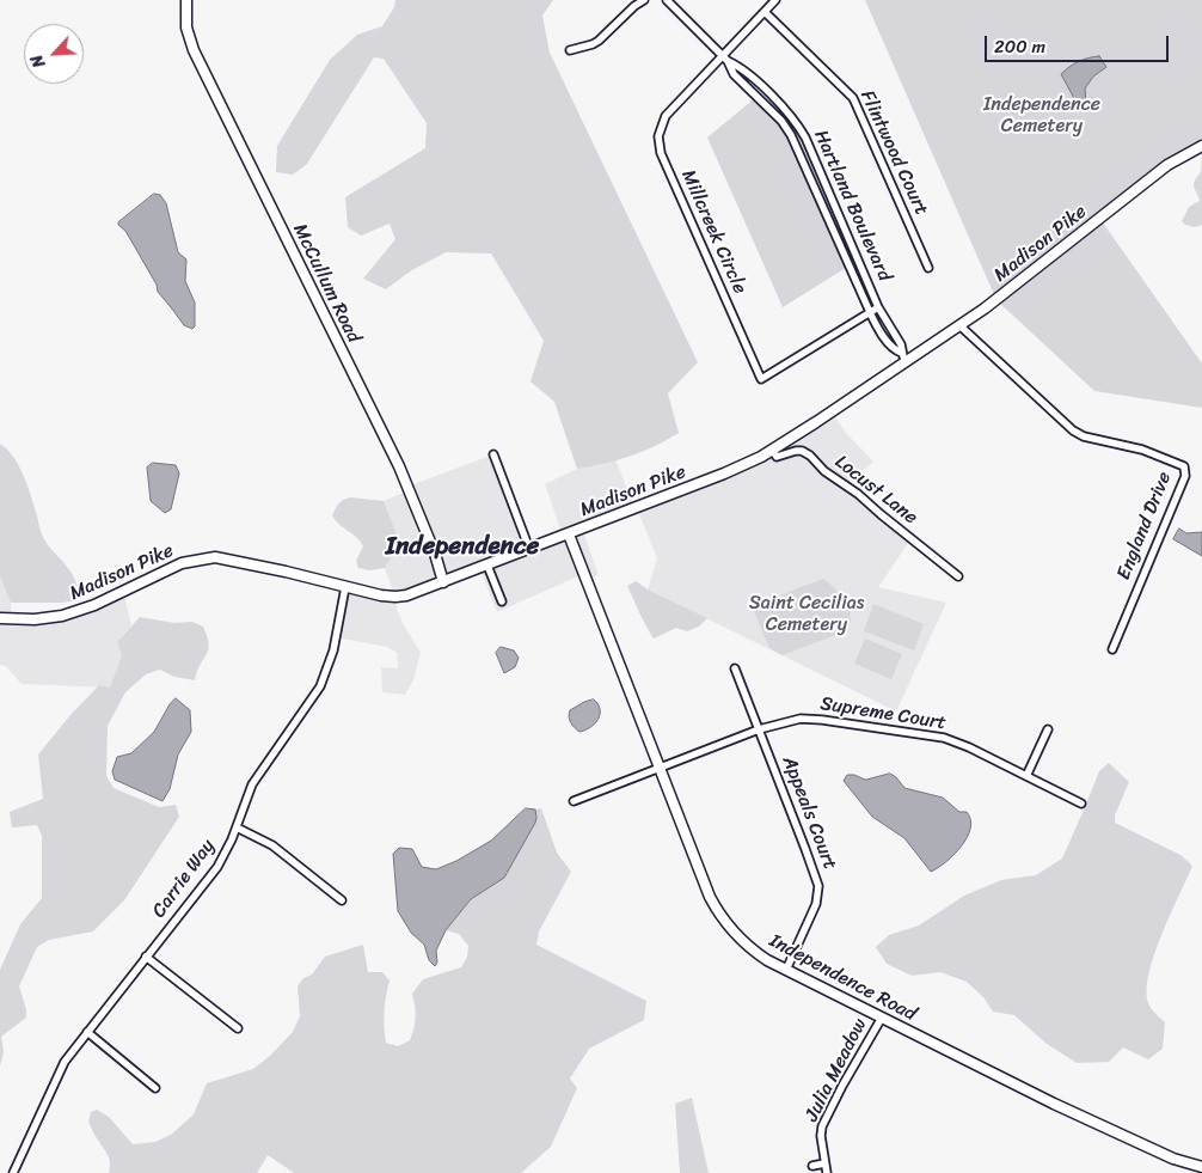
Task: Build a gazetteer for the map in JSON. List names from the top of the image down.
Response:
{
  "streets": {
    "street": [
      "Flintwood Court",
      "Hartland Boulevard",
      "Millcreek Circle",
      "Madison Pike",
      "McCullum Road",
      "Locust Lane",
      "England Drive",
      "Supreme Court",
      "Appeals Court",
      "Carrie Way",
      "Independence Road",
      "Julia Meadow"
    ]
  },
  "crossings": [
    ["Flintwood Court", "Millcreek Circle"],
    ["Hartland Boulevard", "Millcreek Circle"],
    ["Hartland Boulevard", "Madison Pike"],
    ["Madison Pike", "McCullum Road"],
    ["Madison Pike", "Locust Lane"],
    ["Madison Pike", "England Drive"],
    ["Madison Pike", "Carrie Way"],
    ["Madison Pike", "Independence Road"],
    ["Supreme Court", "Appeals Court"],
    ["Supreme Court", "Independence Road"],
    ["Appeals Court", "Independence Road"],
    ["Independence Road", "Julia Meadow"]
  ],
  "districts": ["Independence"],
  "parks": ["Independence Cemetery", "Saint Cecilias Cemetery"],
  "scale_bar": "200 m",
  "north": "bottom left"
}
